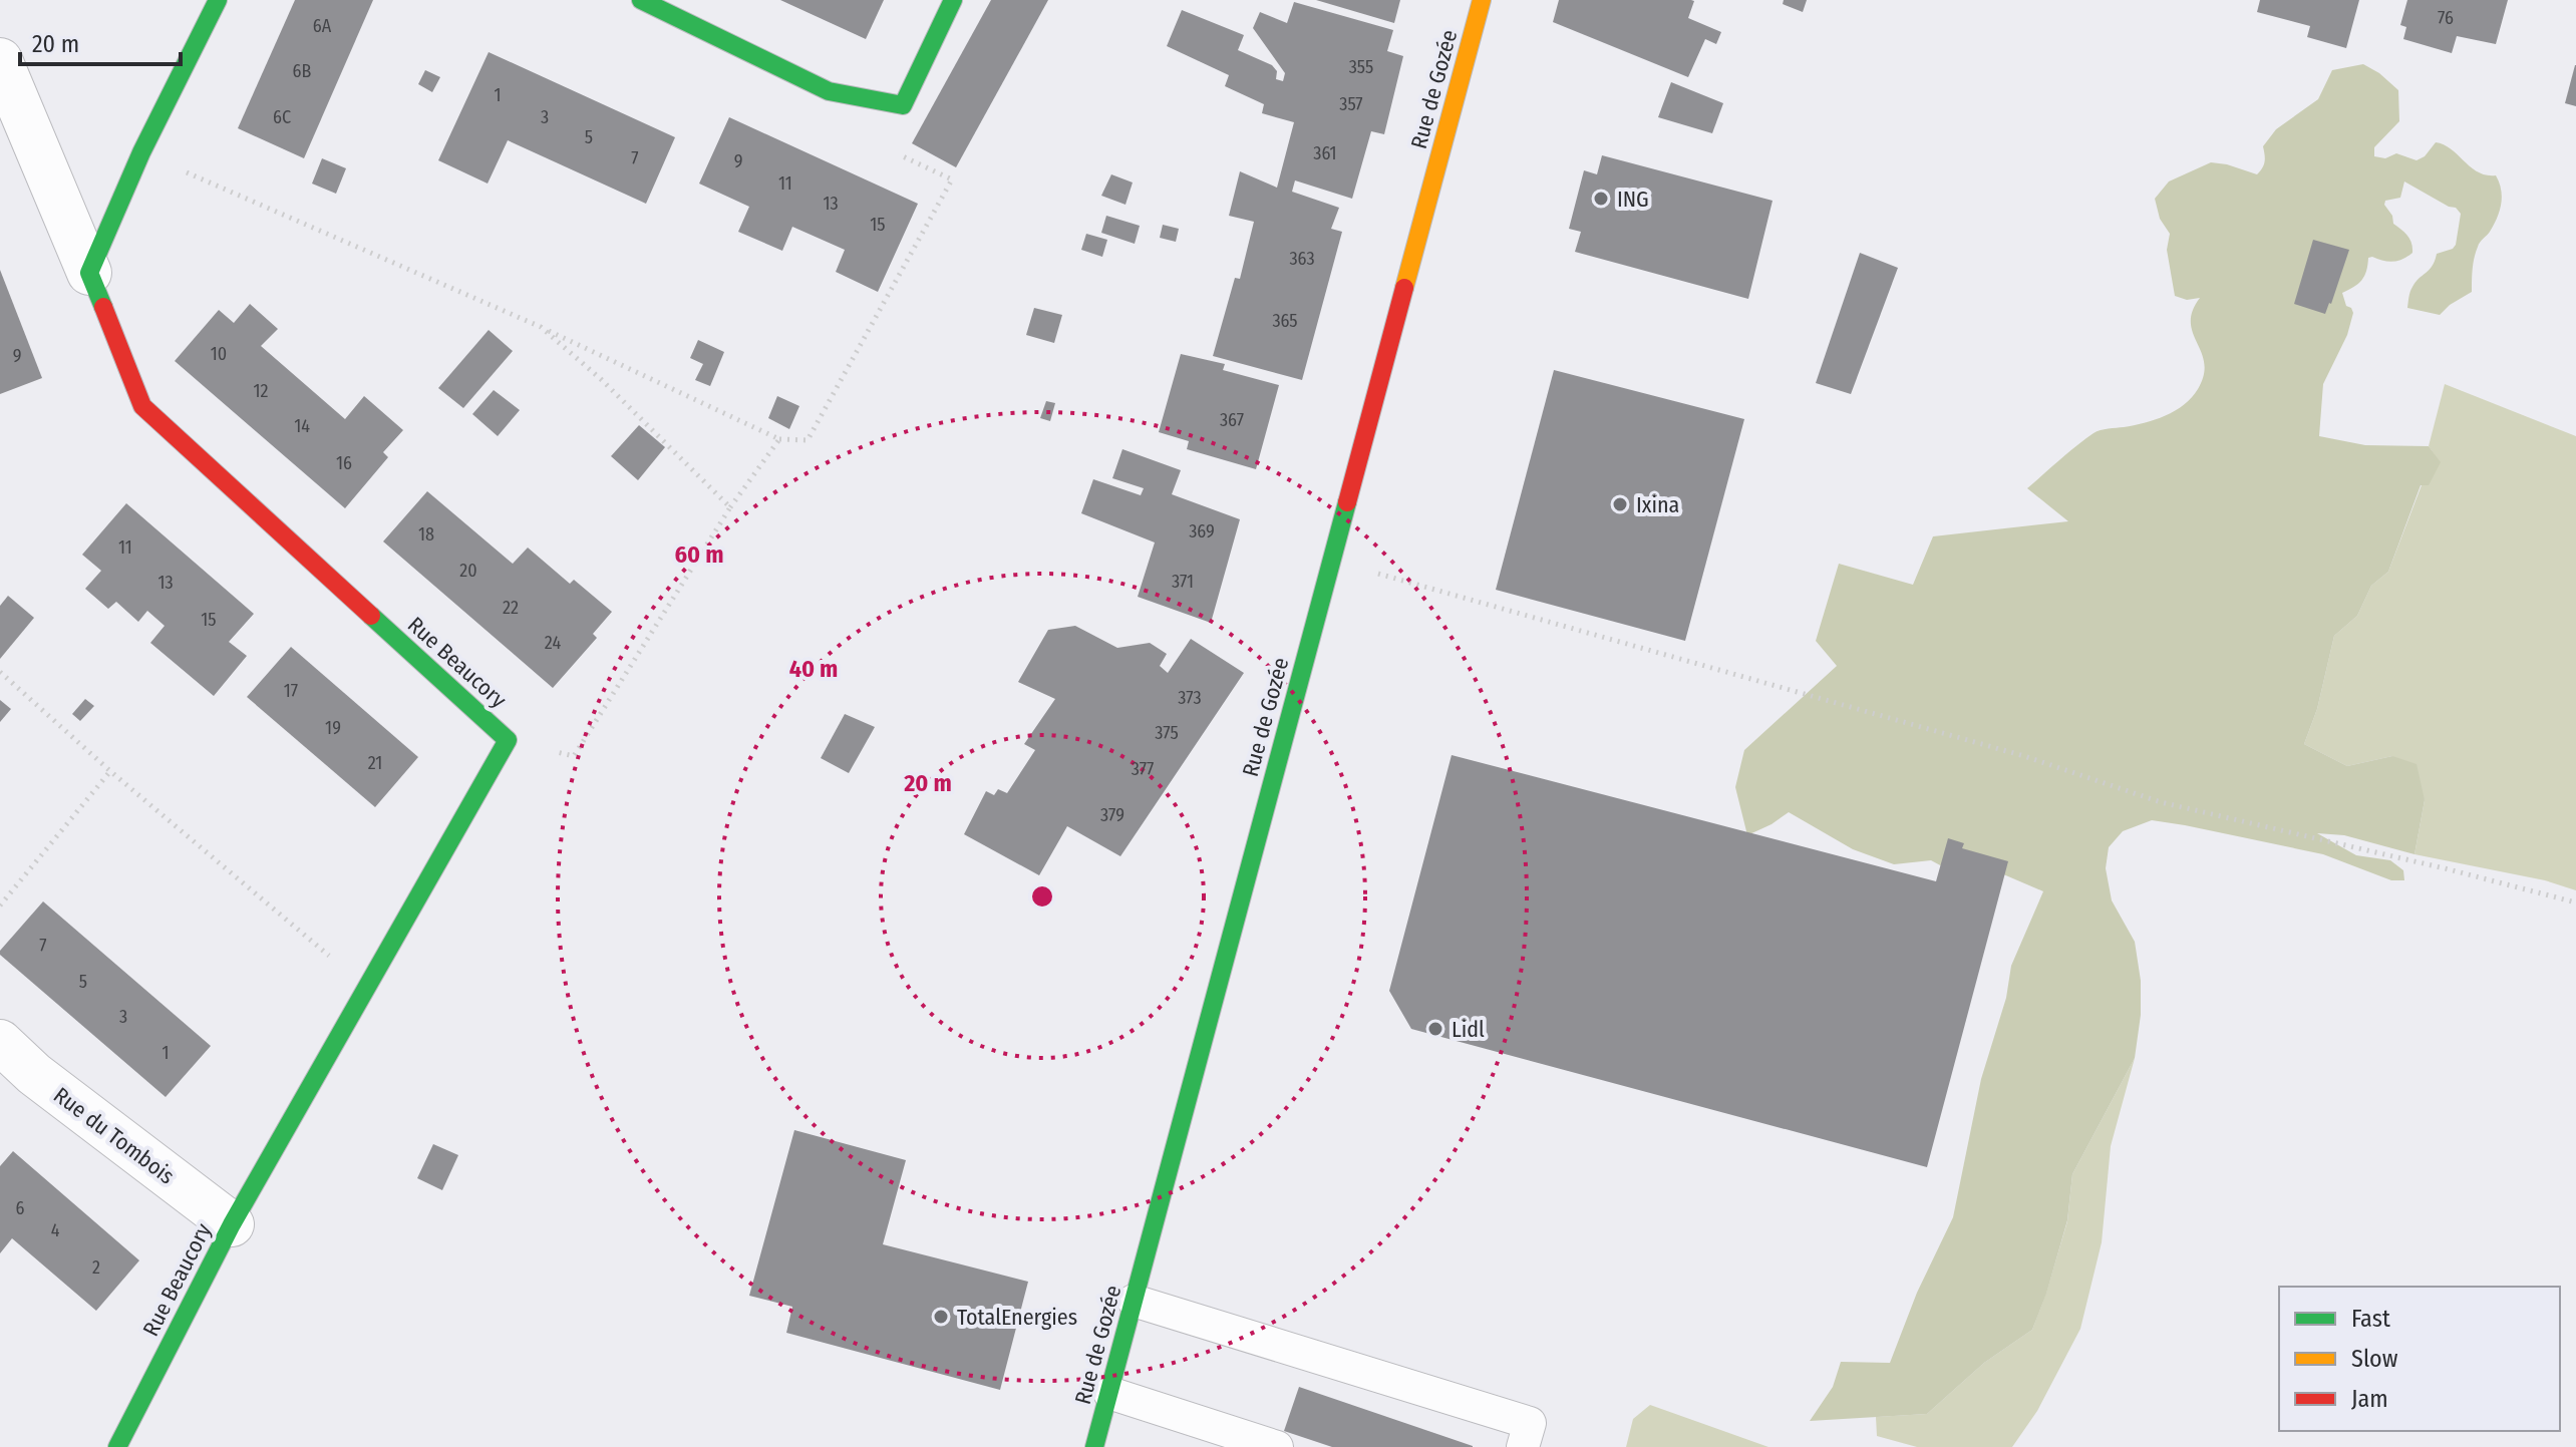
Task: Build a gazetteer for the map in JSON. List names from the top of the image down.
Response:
{
  "streets": {
    "street": ["Rue de Gozée", "Rue Beaucory", "Rue du Tombois"]
  },
  "crossings": [
    ["Rue Beaucory", "Rue du Tombois"]
  ],
  "places": [
    "ING",
    "Ixina",
    "Lidl",
    "TotalEnergies"
  ],
  "house_numbers": [
    "76",
    "6A",
    "355",
    "6B",
    "1",
    "357",
    "6C",
    "3",
    "5",
    "361",
    "7",
    "9",
    "11",
    "13",
    "15",
    "363",
    "365",
    "10",
    "9",
    "12",
    "367",
    "14",
    "16",
    "369",
    "18",
    "11",
    "20",
    "371",
    "13",
    "22",
    "15",
    "24",
    "17",
    "373",
    "19",
    "375",
    "21",
    "377",
    "379",
    "7",
    "5",
    "3",
    "1",
    "6",
    "4",
    "2"
  ],
  "legend": ["Fast", "Slow", "Jam"],
  "scale_bar": "20 m",
  "rings": ["60 m", "40 m", "20 m"]
}
